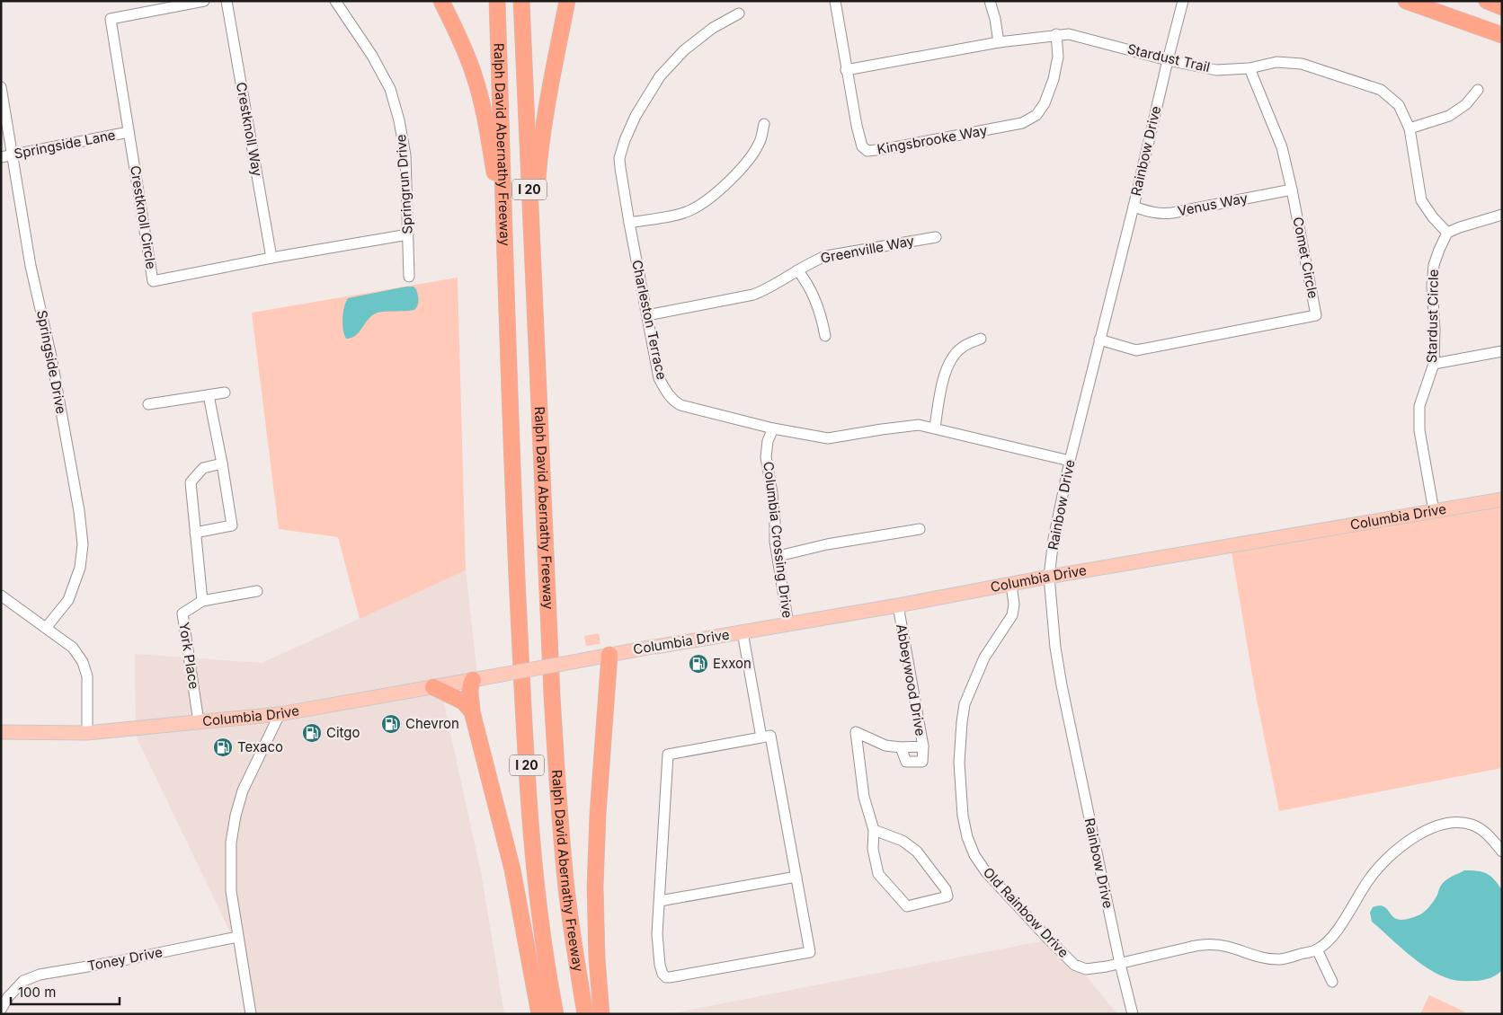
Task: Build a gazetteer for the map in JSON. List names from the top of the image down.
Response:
{
  "streets": {
    "highway": ["Ralph David Abernathy Freeway", "I 20"],
    "main road": ["Columbia Drive"],
    "street": [
      "Stardust Trail",
      "Crestknoll Way",
      "Kingsbrooke Way",
      "Springside Lane",
      "Rainbow Drive",
      "Springrun Drive",
      "Venus Way",
      "Crestknoll Circle",
      "Greenville Way",
      "Comet Circle",
      "Stardust Circle",
      "Charleston Terrace",
      "Springside Drive",
      "Columbia Crossing Drive",
      "York Place",
      "Abbeywood Drive",
      "Old Rainbow Drive",
      "Toney Drive"
    ]
  },
  "crossings": [
    ["Stardust Trail", "Kingsbrooke Way"],
    ["Stardust Trail", "Rainbow Drive"],
    ["Stardust Trail", "Comet Circle"],
    ["Stardust Trail", "Stardust Circle"],
    ["Crestknoll Way", "Crestknoll Circle"],
    ["Springside Lane", "Crestknoll Circle"],
    ["Springside Lane", "Springside Drive"],
    ["Rainbow Drive", "Venus Way"],
    ["Rainbow Drive", "Comet Circle"],
    ["Rainbow Drive", "Charleston Terrace"],
    ["Rainbow Drive", "Columbia Drive"],
    ["Rainbow Drive", "Old Rainbow Drive"],
    ["Springrun Drive", "Crestknoll Circle"],
    ["Venus Way", "Comet Circle"],
    ["Greenville Way", "Charleston Terrace"],
    ["Stardust Circle", "Columbia Drive"],
    ["Charleston Terrace", "Columbia Crossing Drive"],
    ["Columbia Drive", "Columbia Crossing Drive"],
    ["Columbia Drive", "York Place"],
    ["Columbia Drive", "Abbeywood Drive"],
    ["Columbia Drive", "Old Rainbow Drive"]
  ],
  "places": {
    "fuel station": [
      "Exxon",
      "Chevron",
      "Citgo",
      "Texaco"
    ]
  },
  "scale_bar": "100 m"
}
